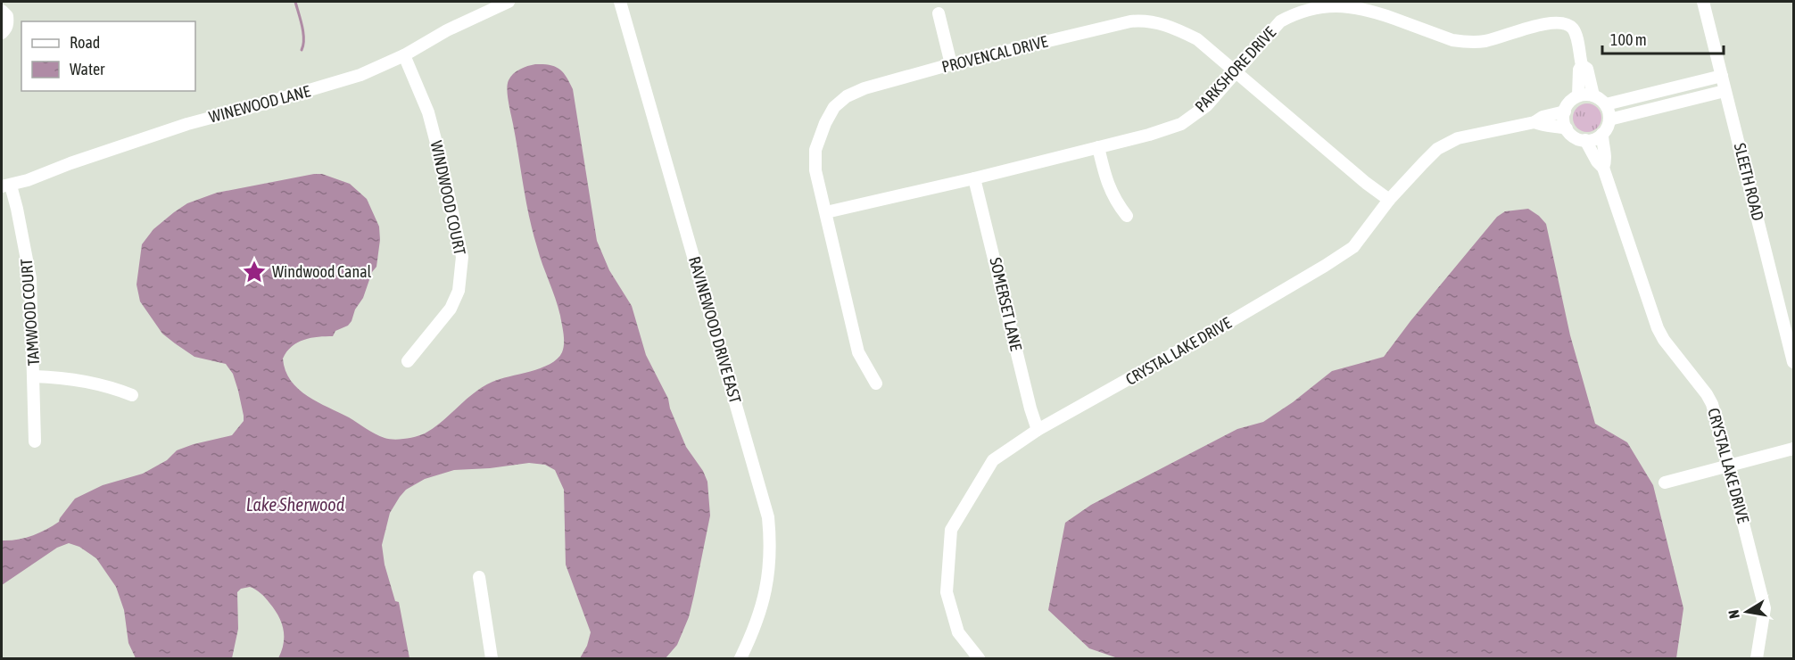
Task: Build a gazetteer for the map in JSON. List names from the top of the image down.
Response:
{
  "streets": {
    "street": [
      "PROVENCAL DRIVE",
      "PARKSHORE DRIVE",
      "WINEWOOD LANE",
      "SLEETH ROAD",
      "WINDWOOD COURT",
      "SOMERSET LANE",
      "TAMWOOD COURT",
      "RAVINEWOOD DRIVE EAST",
      "CRYSTAL LAKE DRIVE"
    ]
  },
  "crossings": [
    ["PROVENCAL DRIVE", "PARKSHORE DRIVE"],
    ["PROVENCAL DRIVE", "CRYSTAL LAKE DRIVE"],
    ["PARKSHORE DRIVE", "SOMERSET LANE"],
    ["PARKSHORE DRIVE", "CRYSTAL LAKE DRIVE"],
    ["WINEWOOD LANE", "WINDWOOD COURT"],
    ["WINEWOOD LANE", "TAMWOOD COURT"],
    ["SOMERSET LANE", "CRYSTAL LAKE DRIVE"]
  ],
  "water": ["Lake Sherwood"],
  "places": {
    "place": ["Windwood Canal"]
  },
  "legend": ["Road", "Water"],
  "scale_bar": "100 m",
  "north": "left"
}
